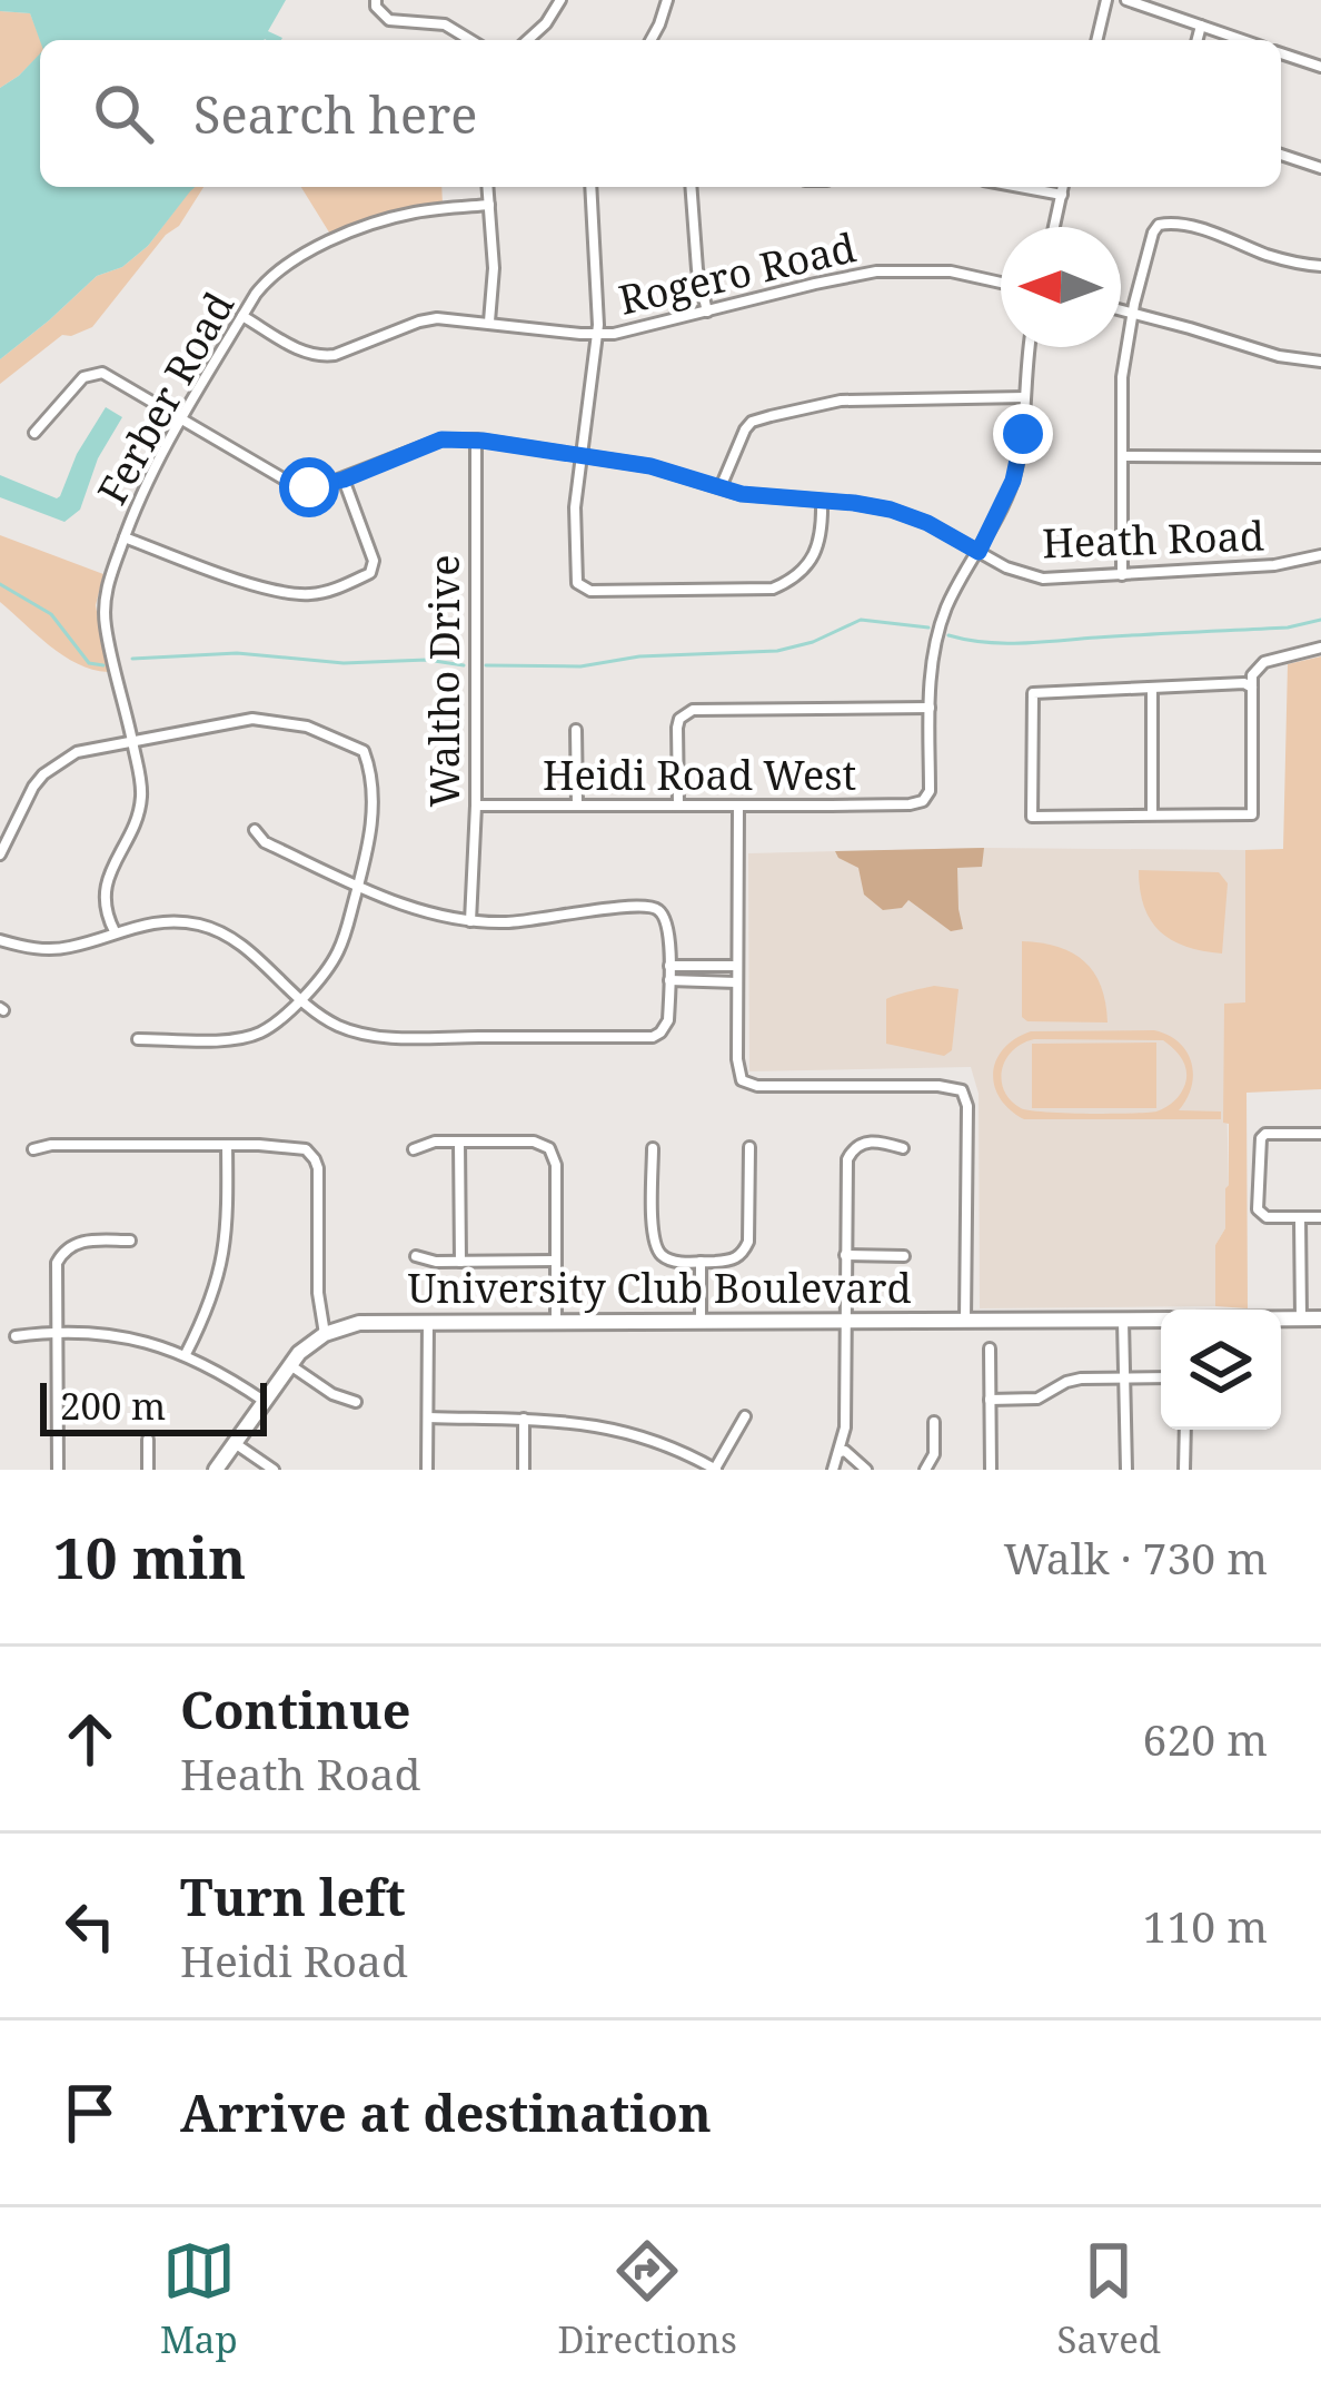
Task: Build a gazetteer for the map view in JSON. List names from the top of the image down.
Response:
{
  "streets": {
    "street": [
      "Rogero Road",
      "Ferber Road",
      "Heath Road",
      "Waltho Drive",
      "Heidi Road West",
      "University Club Boulevard"
    ]
  },
  "crossings": [
    ["Rogero Road", "Ferber Road"],
    ["Ferber Road", "Heath Road"],
    ["Heath Road", "Waltho Drive"],
    ["Waltho Drive", "Heidi Road West"]
  ],
  "scale_bar": "200 m",
  "north": "left",
  "page": {
    "search": "Search here",
    "scale": "200 m",
    "heading": ["10 min", "Walk · 730 m"],
    "list": [
      ["Continue", "Heath Road", "620 m"],
      ["Turn left", "Heidi Road", "110 m"],
      "Arrive at destination"
    ],
    "nav": ["Map", "Directions", "Saved"]
  }
}
